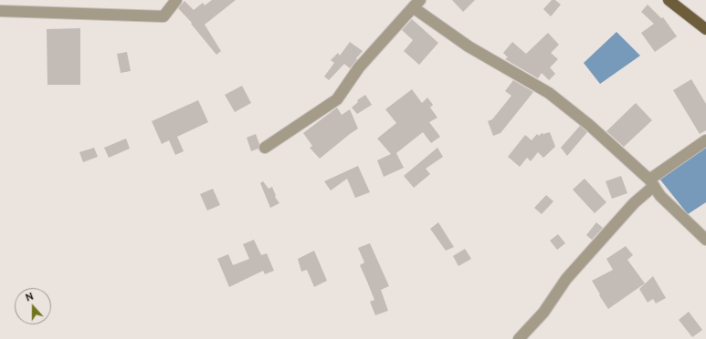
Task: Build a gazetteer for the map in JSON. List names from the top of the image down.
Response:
{
  "north": "top"
}
